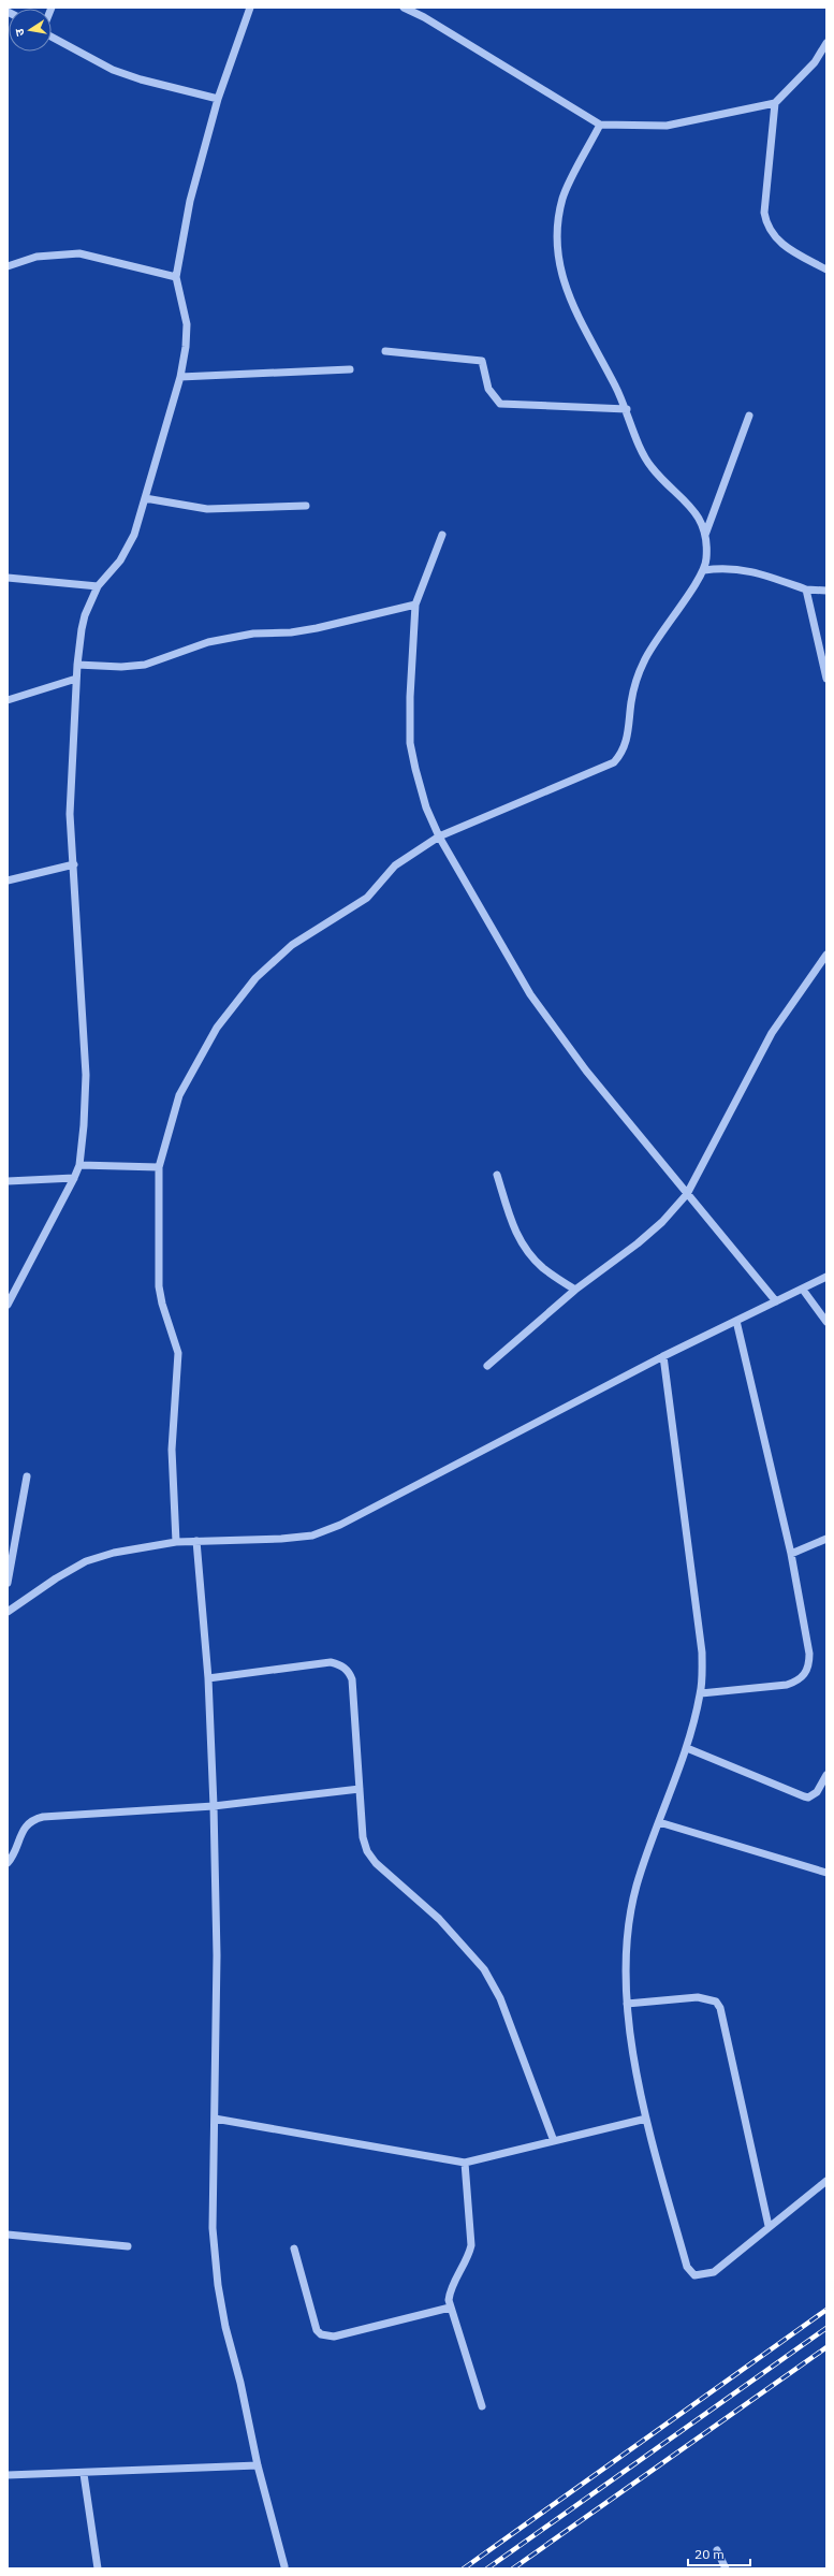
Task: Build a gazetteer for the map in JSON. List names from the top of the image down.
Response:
{
  "scale_bar": "20 m",
  "north": "left"
}
